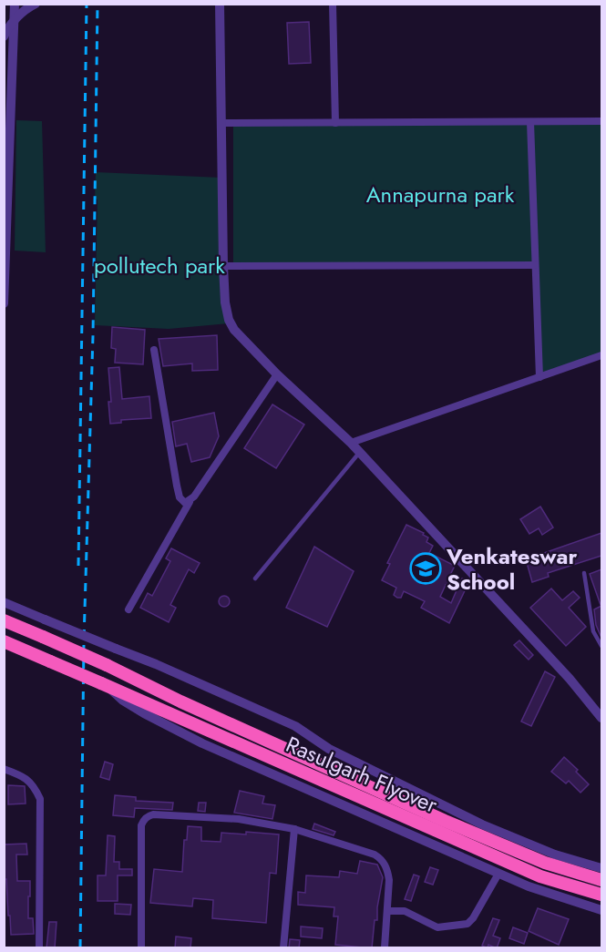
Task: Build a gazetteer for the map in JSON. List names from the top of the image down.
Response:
{
  "streets": {
    "highway": ["Rasulgarh Flyover"]
  },
  "parks": ["Annapurna park", "pollutech park"],
  "places": {
    "school or university": ["Venkateswar School"]
  }
}
